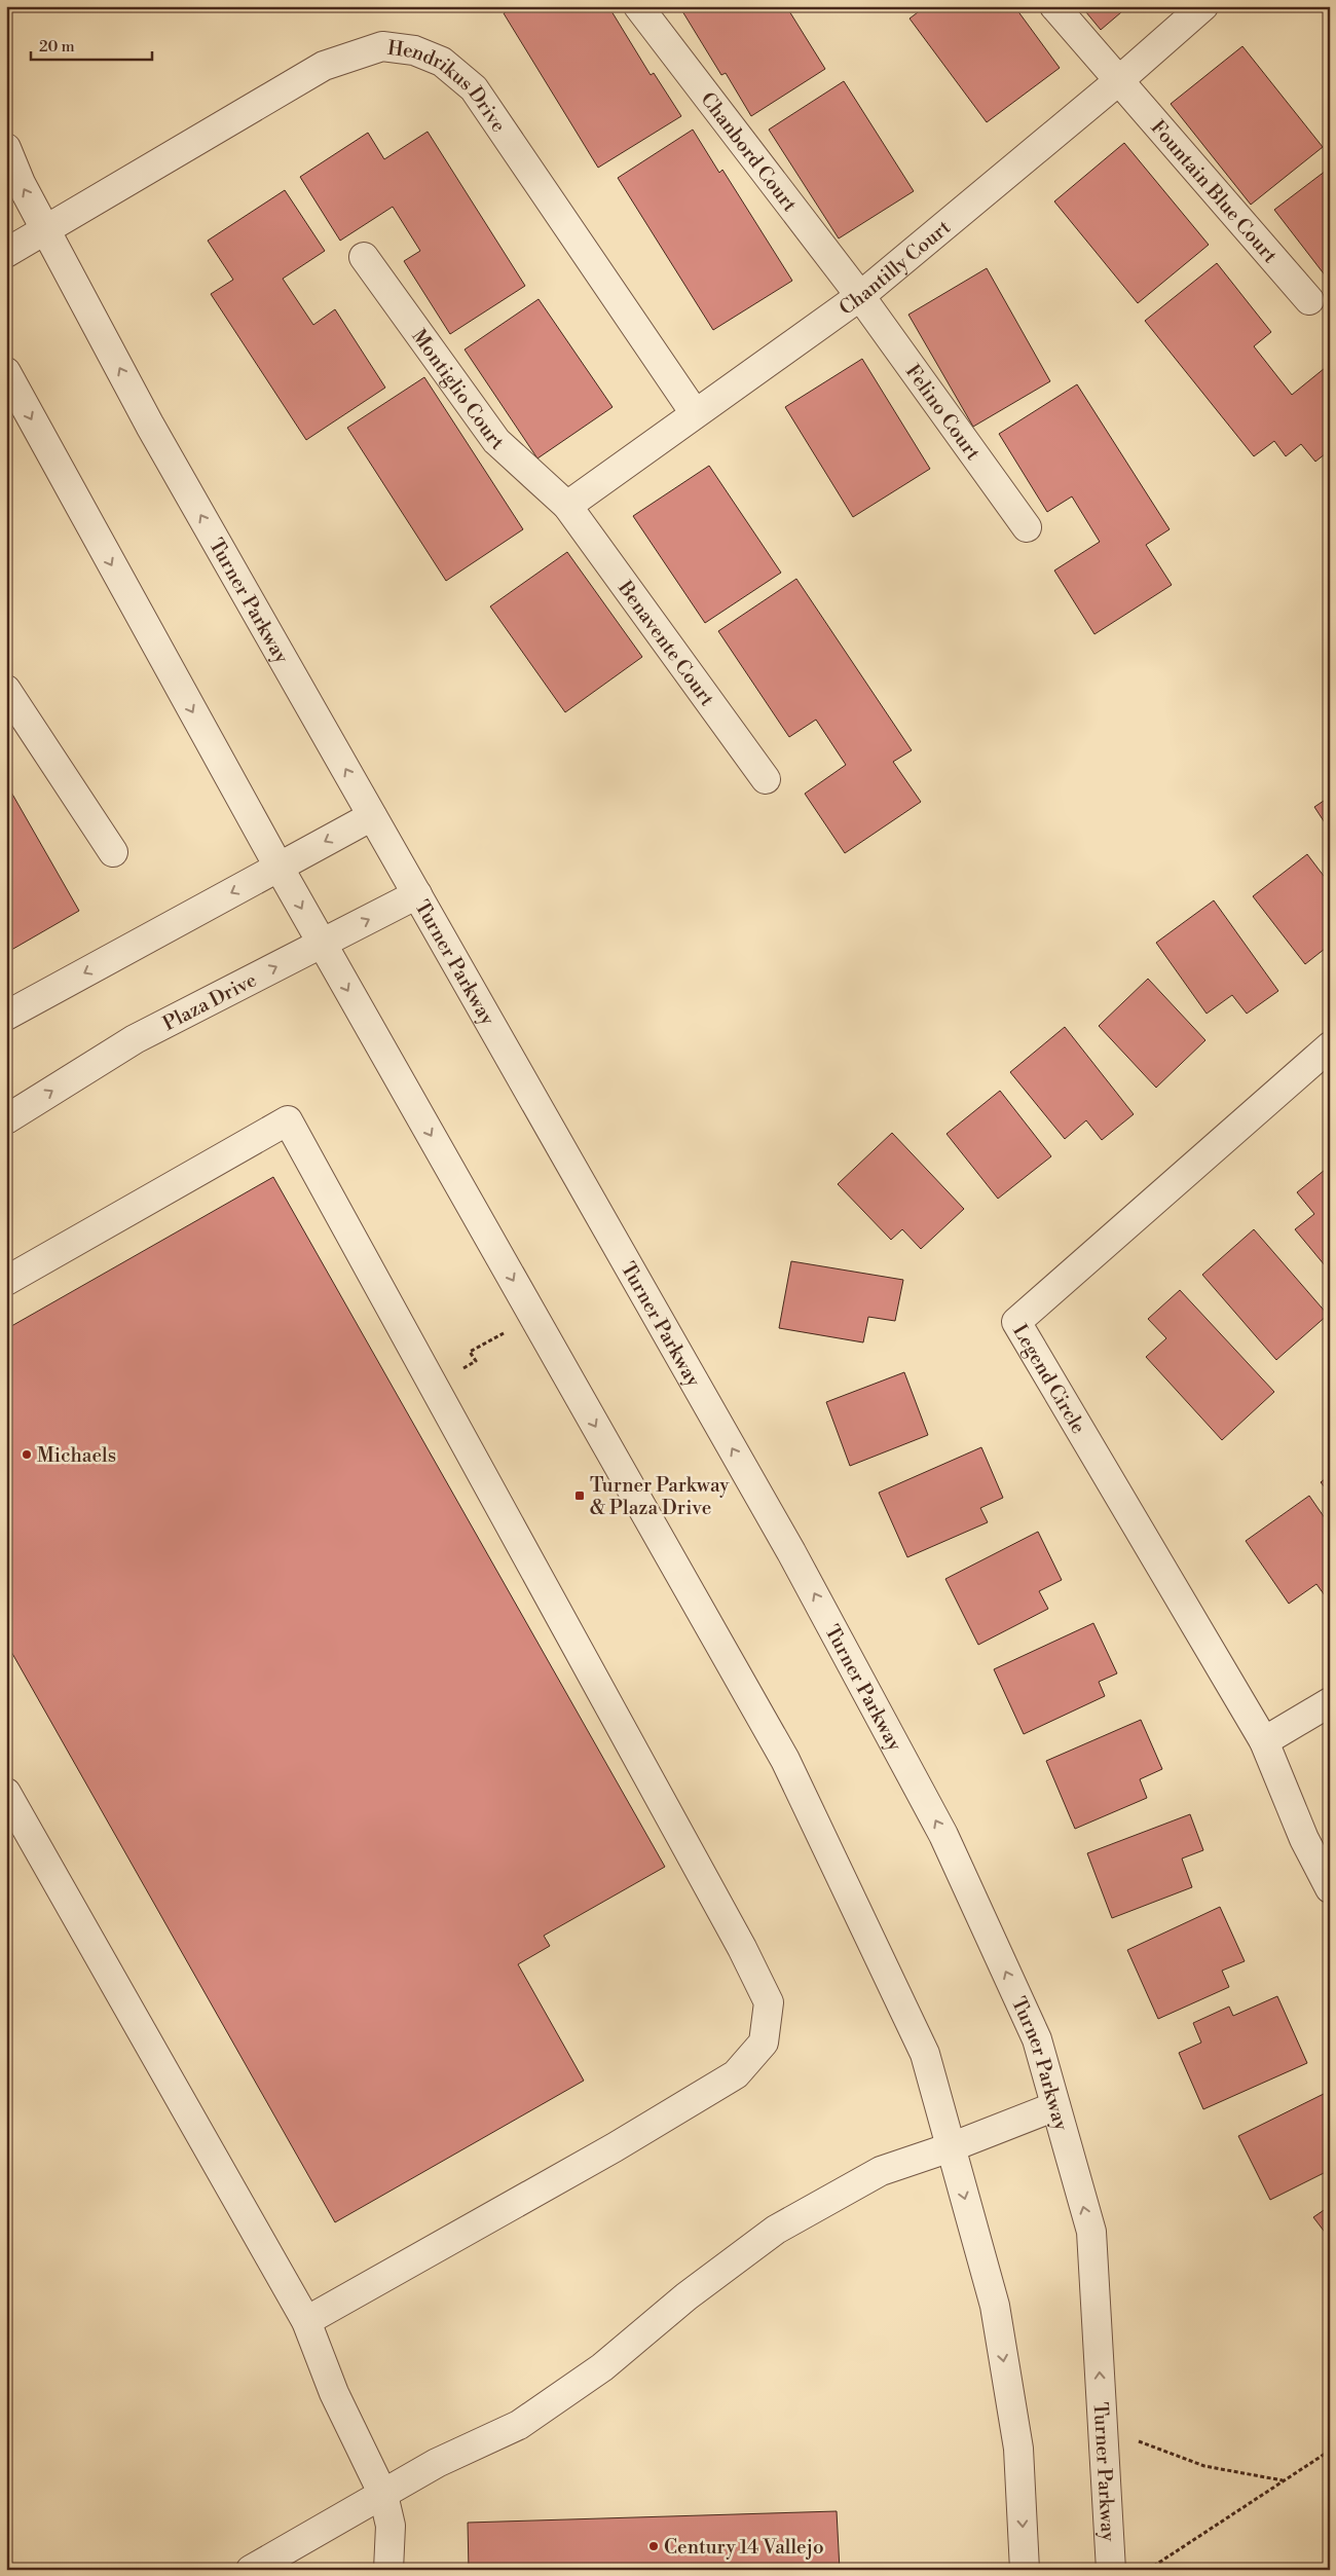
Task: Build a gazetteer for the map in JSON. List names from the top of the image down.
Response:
{
  "streets": {
    "street": [
      "Hendrikus Drive",
      "Chanbord Court",
      "Fountain Blue Court",
      "Chantilly Court",
      "Montiglio Court",
      "Felino Court",
      "Turner Parkway",
      "Benavente Court",
      "Plaza Drive",
      "Legend Circle"
    ]
  },
  "crossings": [
    ["Hendrikus Drive", "Chantilly Court"],
    ["Hendrikus Drive", "Turner Parkway"],
    ["Chanbord Court", "Chantilly Court"],
    ["Chanbord Court", "Felino Court"],
    ["Fountain Blue Court", "Chantilly Court"],
    ["Chantilly Court", "Montiglio Court"],
    ["Chantilly Court", "Felino Court"],
    ["Chantilly Court", "Benavente Court"],
    ["Montiglio Court", "Benavente Court"],
    ["Turner Parkway", "Plaza Drive"]
  ],
  "places": {
    "other": ["Michaels", "Century 14 Vallejo"],
    "transit": ["Turner Parkway & Plaza Drive"]
  },
  "scale_bar": "20 m"
}
